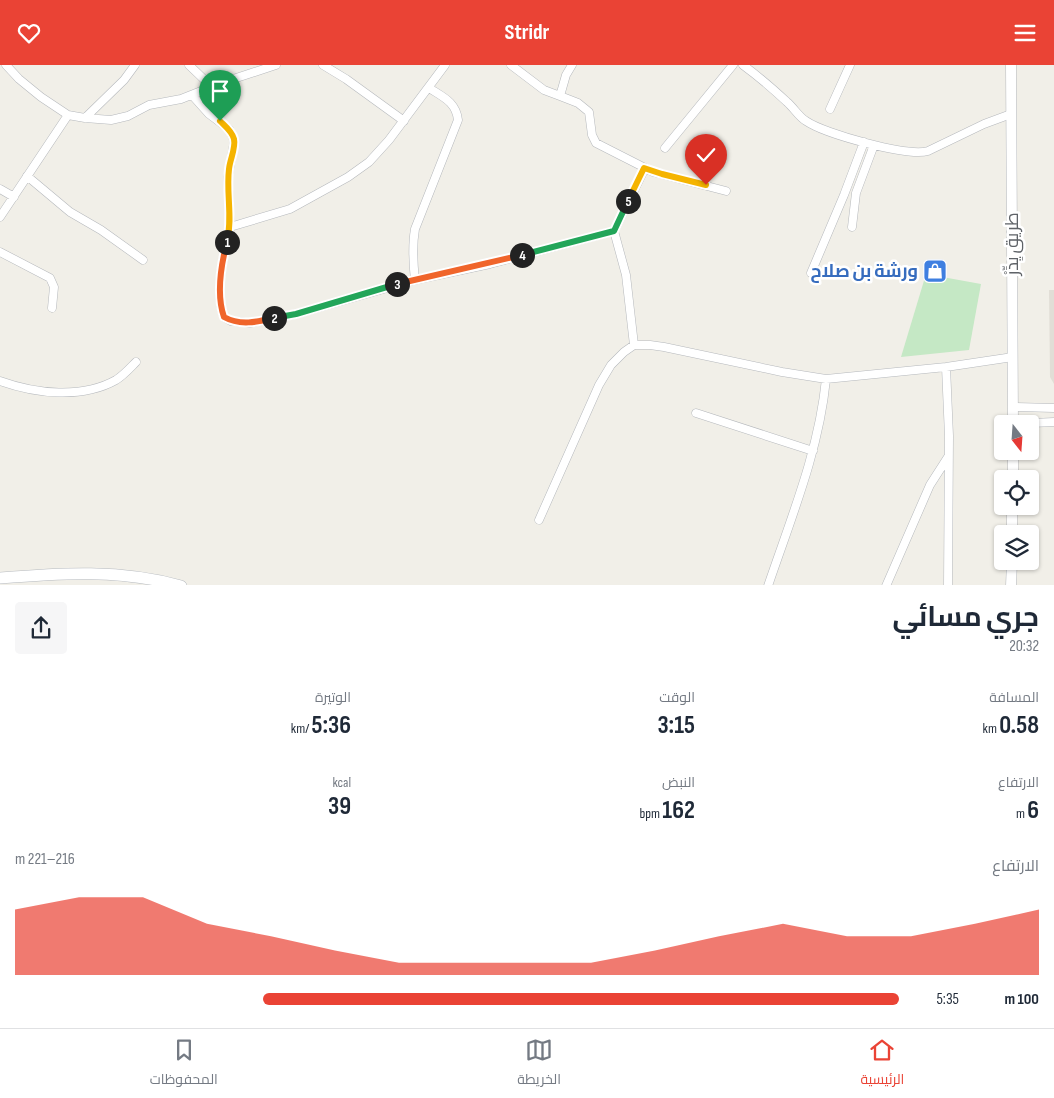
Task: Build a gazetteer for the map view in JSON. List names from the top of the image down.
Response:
{
  "streets": {
    "street": ["طريق يِدِّرْ"]
  },
  "places": {
    "shop": ["ورشة بن صلاح"]
  },
  "north": "bottom",
  "page": {
    "header": "Stridr",
    "pins": [
      "5",
      "1",
      "4",
      "3",
      "2"
    ],
    "heading": ["جري مسائي", "20:32"],
    "stats": [
      ["المسافة", "0.58 km"],
      ["الوقت", "3:15"],
      ["الوتيرة", "5:36 /km"],
      ["الارتفاع", "6 m"],
      ["النبض", "162 bpm"],
      ["kcal", "39"]
    ],
    "chart": ["الارتفاع", "216–221 m"],
    "list": [
      {
        "name": "100 m",
        "note": "5:35"
      }
    ],
    "tabs": ["الرئيسية", "الخريطة", "المحفوظات"]
  }
}
